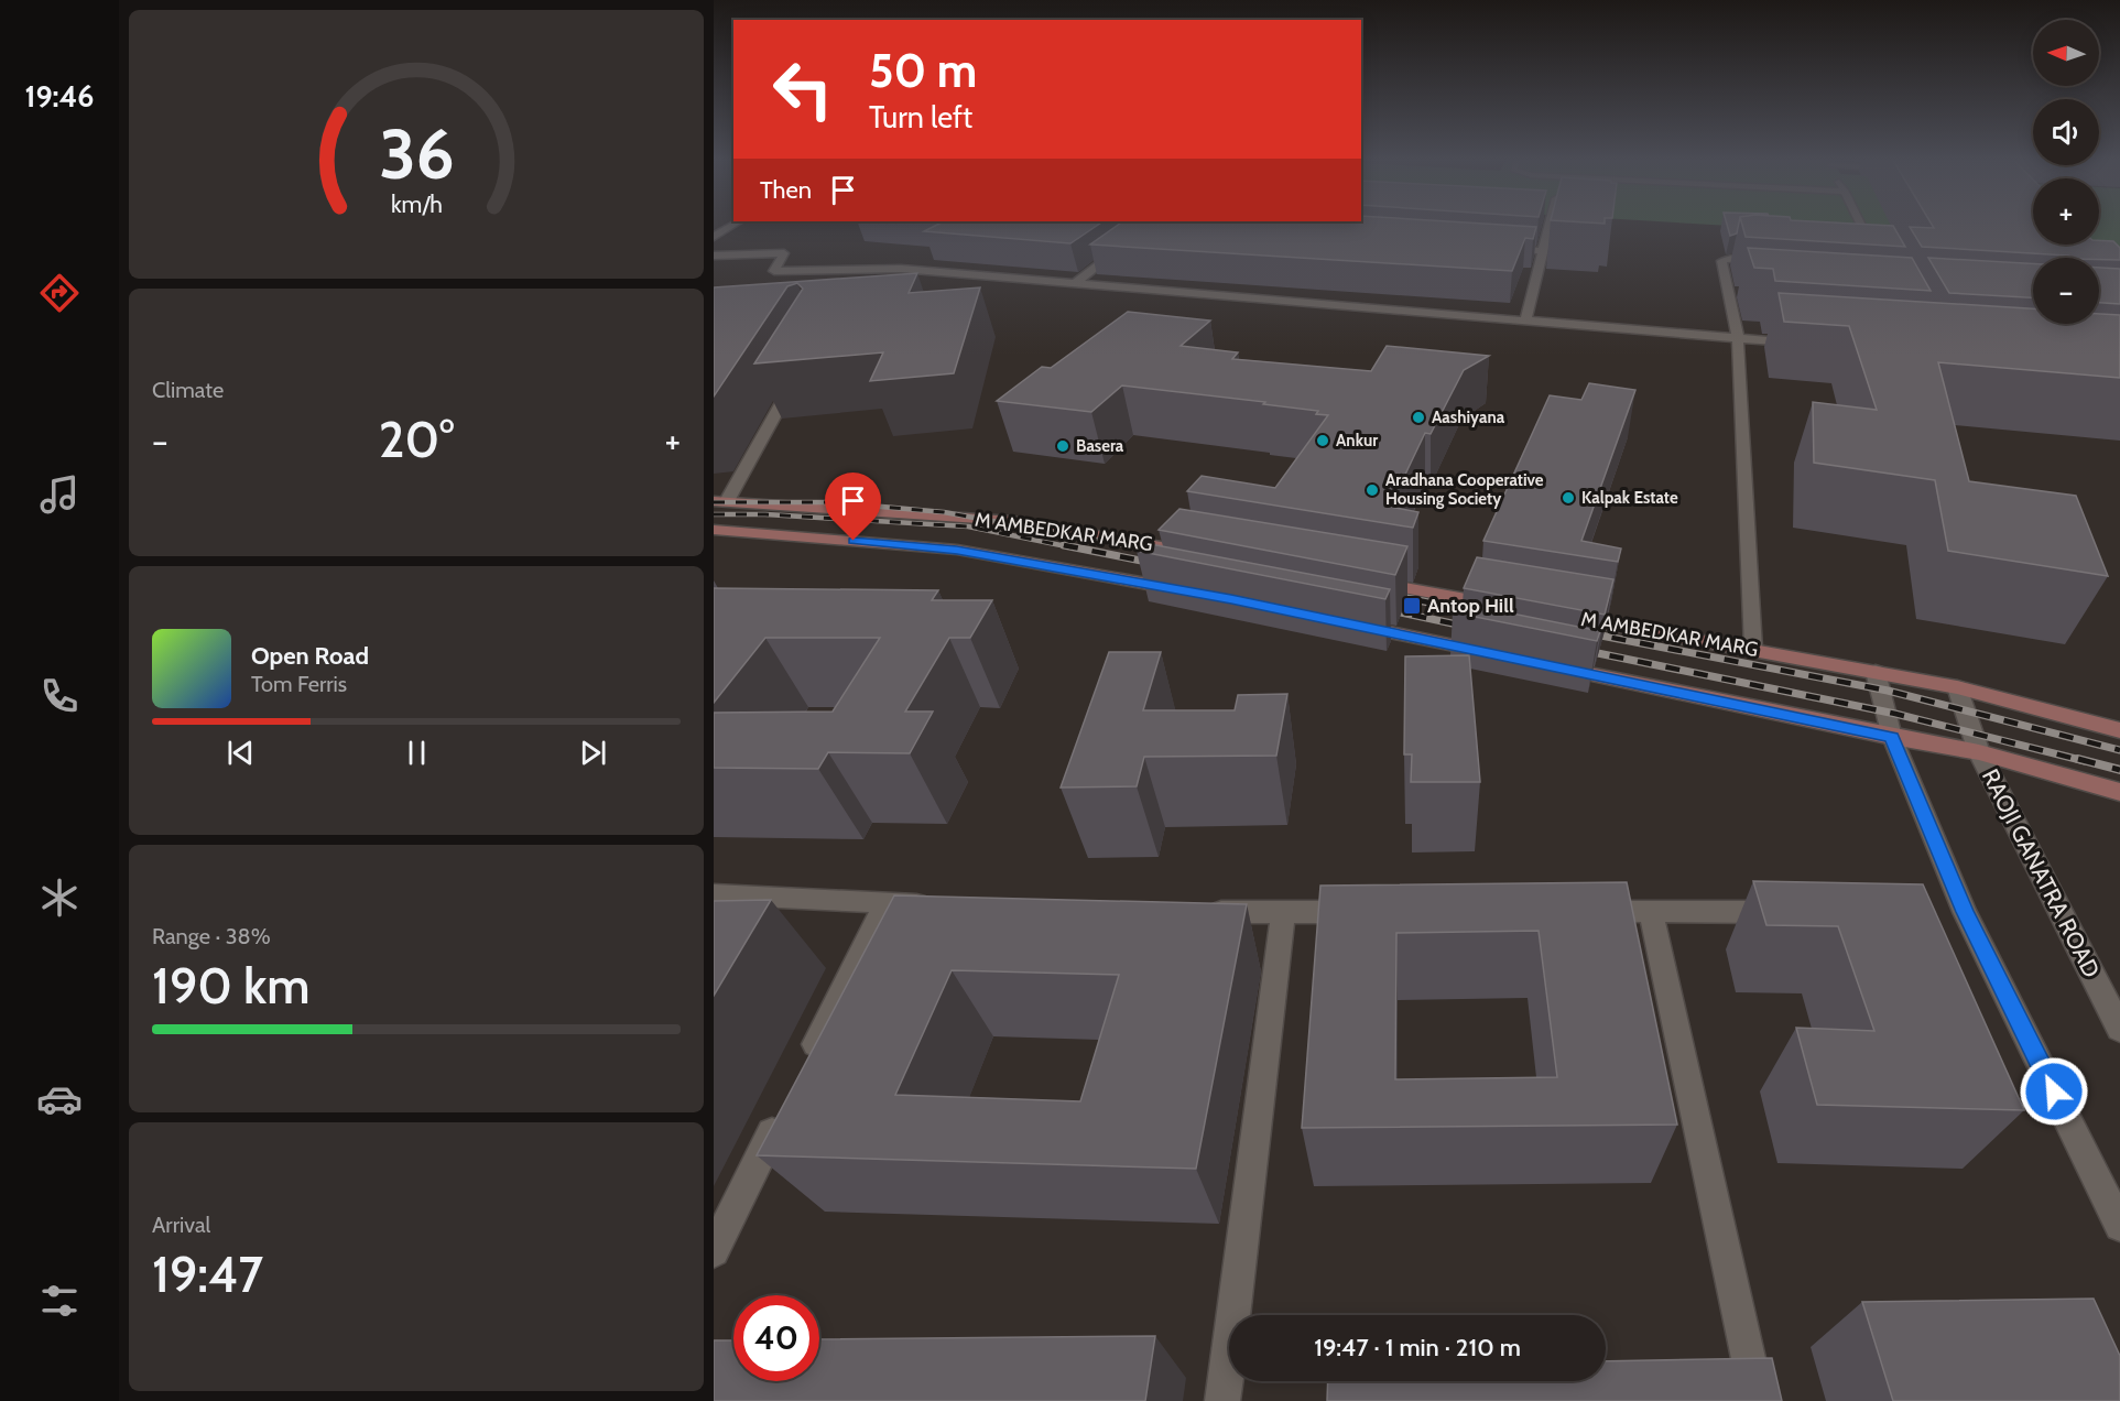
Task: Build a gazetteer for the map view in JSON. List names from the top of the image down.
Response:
{
  "streets": {
    "main road": ["M AMBEDKAR MARG"],
    "street": ["RAOJI GANATRA ROAD"]
  },
  "crossings": [
    ["M AMBEDKAR MARG", "RAOJI GANATRA ROAD"]
  ],
  "places": {
    "other": [
      "Aashiyana",
      "Ankur",
      "Basera",
      "Aradhana Cooperative Housing Society",
      "Kalpak Estate"
    ],
    "transit": ["Antop Hill"]
  },
  "north": "left",
  "page": {
    "tabs": "19:46",
    "map_buttons": ["+", "−"],
    "turn": ["50 m", "Turn left"],
    "then": "Then",
    "tile": [
      "Climate",
      ["Range · 38%", "190 km"],
      ["Arrival", "19:47"]
    ],
    "heat": ["−", "20°", "+"],
    "song": ["Open Road", "Tom Ferris"],
    "limit": "40",
    "trip": "19:47 · 1 min · 210 m",
    "gauge": ["36", "km/h"]
  }
}
